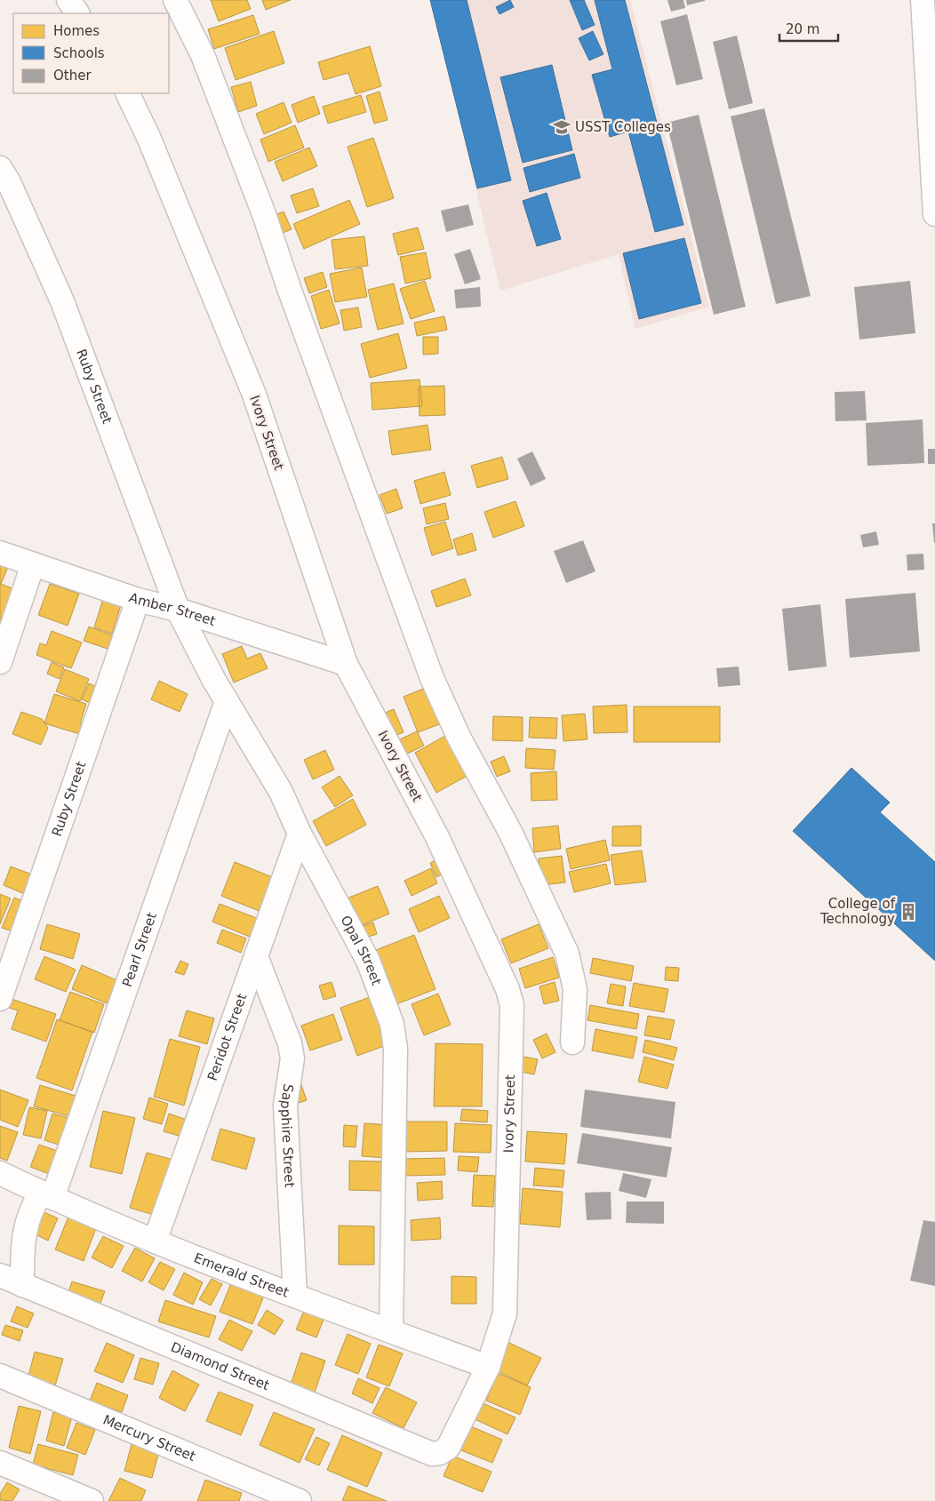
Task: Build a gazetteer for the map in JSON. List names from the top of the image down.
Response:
{
  "streets": {
    "street": [
      "Ruby Street",
      "Ivory Street",
      "Amber Street",
      "Pearl Street",
      "Opal Street",
      "Peridot Street",
      "Sapphire Street",
      "Emerald Street",
      "Diamond Street",
      "Mercury Street"
    ]
  },
  "crossings": [
    ["Ruby Street", "Amber Street"],
    ["Ruby Street", "Opal Street"],
    ["Ivory Street", "Amber Street"],
    ["Ivory Street", "Emerald Street"],
    ["Ivory Street", "Diamond Street"],
    ["Amber Street", "Opal Street"],
    ["Pearl Street", "Opal Street"],
    ["Pearl Street", "Emerald Street"],
    ["Pearl Street", "Diamond Street"],
    ["Opal Street", "Peridot Street"],
    ["Opal Street", "Emerald Street"],
    ["Peridot Street", "Sapphire Street"],
    ["Peridot Street", "Emerald Street"],
    ["Sapphire Street", "Emerald Street"]
  ],
  "places": {
    "school or university": ["USST Colleges"],
    "building": ["College of Technology"]
  },
  "legend": ["Homes", "Schools", "Other"],
  "scale_bar": "20 m"
}
